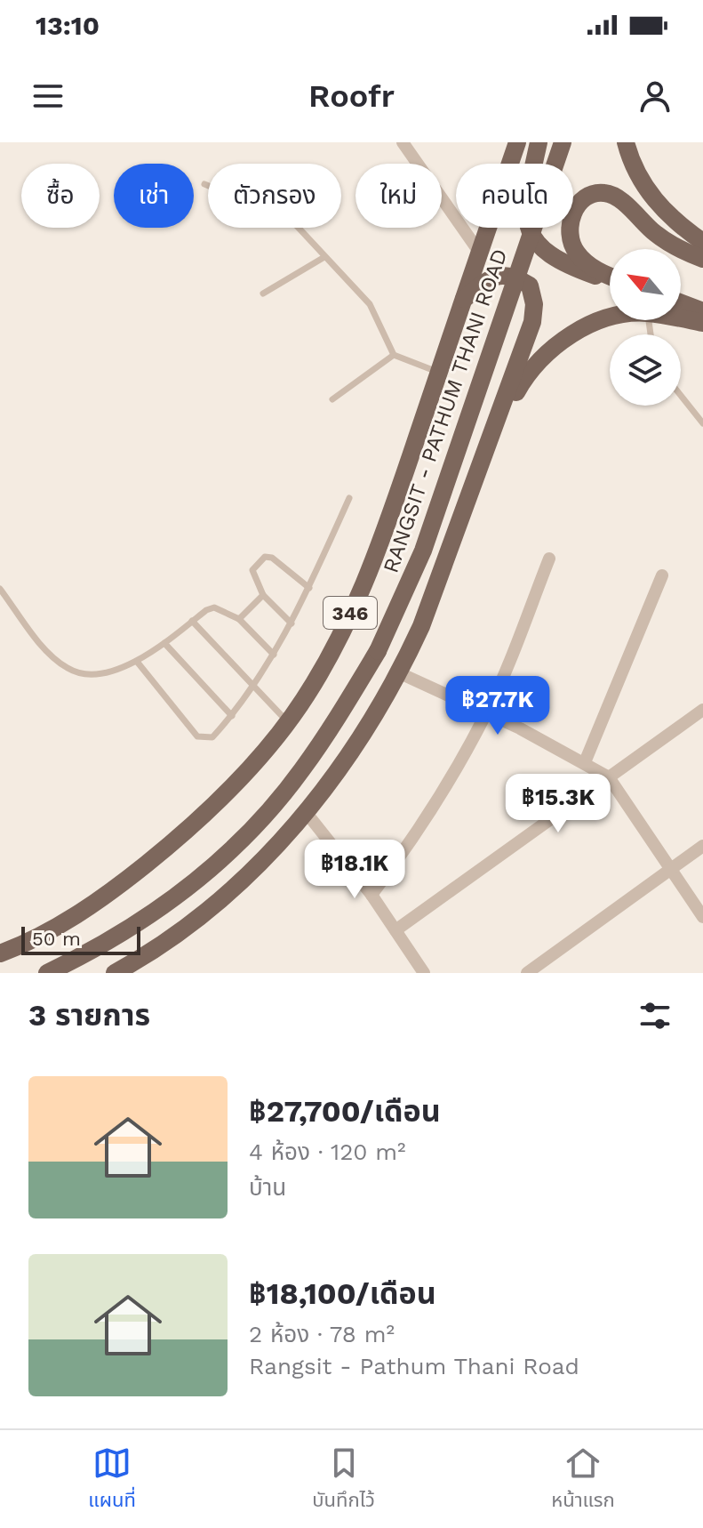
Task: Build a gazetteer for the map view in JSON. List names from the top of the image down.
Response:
{
  "streets": {
    "main road": ["RANGSIT - PATHUM THANI ROAD", "346"]
  },
  "scale_bar": "50 m",
  "north": "top left",
  "page": {
    "status": "13:10",
    "header": "Roofr",
    "chip": [
      "ซื้อ",
      "เช่า",
      "ตัวกรอง",
      "ใหม่",
      "คอนโด"
    ],
    "price": ["฿27.7K", "฿15.3K", "฿18.1K"],
    "scale": "50 m",
    "heading": "3 รายการ",
    "list": [
      {
        "name": "฿27,700/เดือน",
        "note": "4 ห้อง · 120 m² · บ้าน"
      },
      {
        "name": "฿18,100/เดือน",
        "note": "2 ห้อง · 78 m² · Rangsit - Pathum Thani Road"
      }
    ],
    "tabs": ["แผนที่", "บันทึกไว้", "หน้าแรก"]
  }
}
